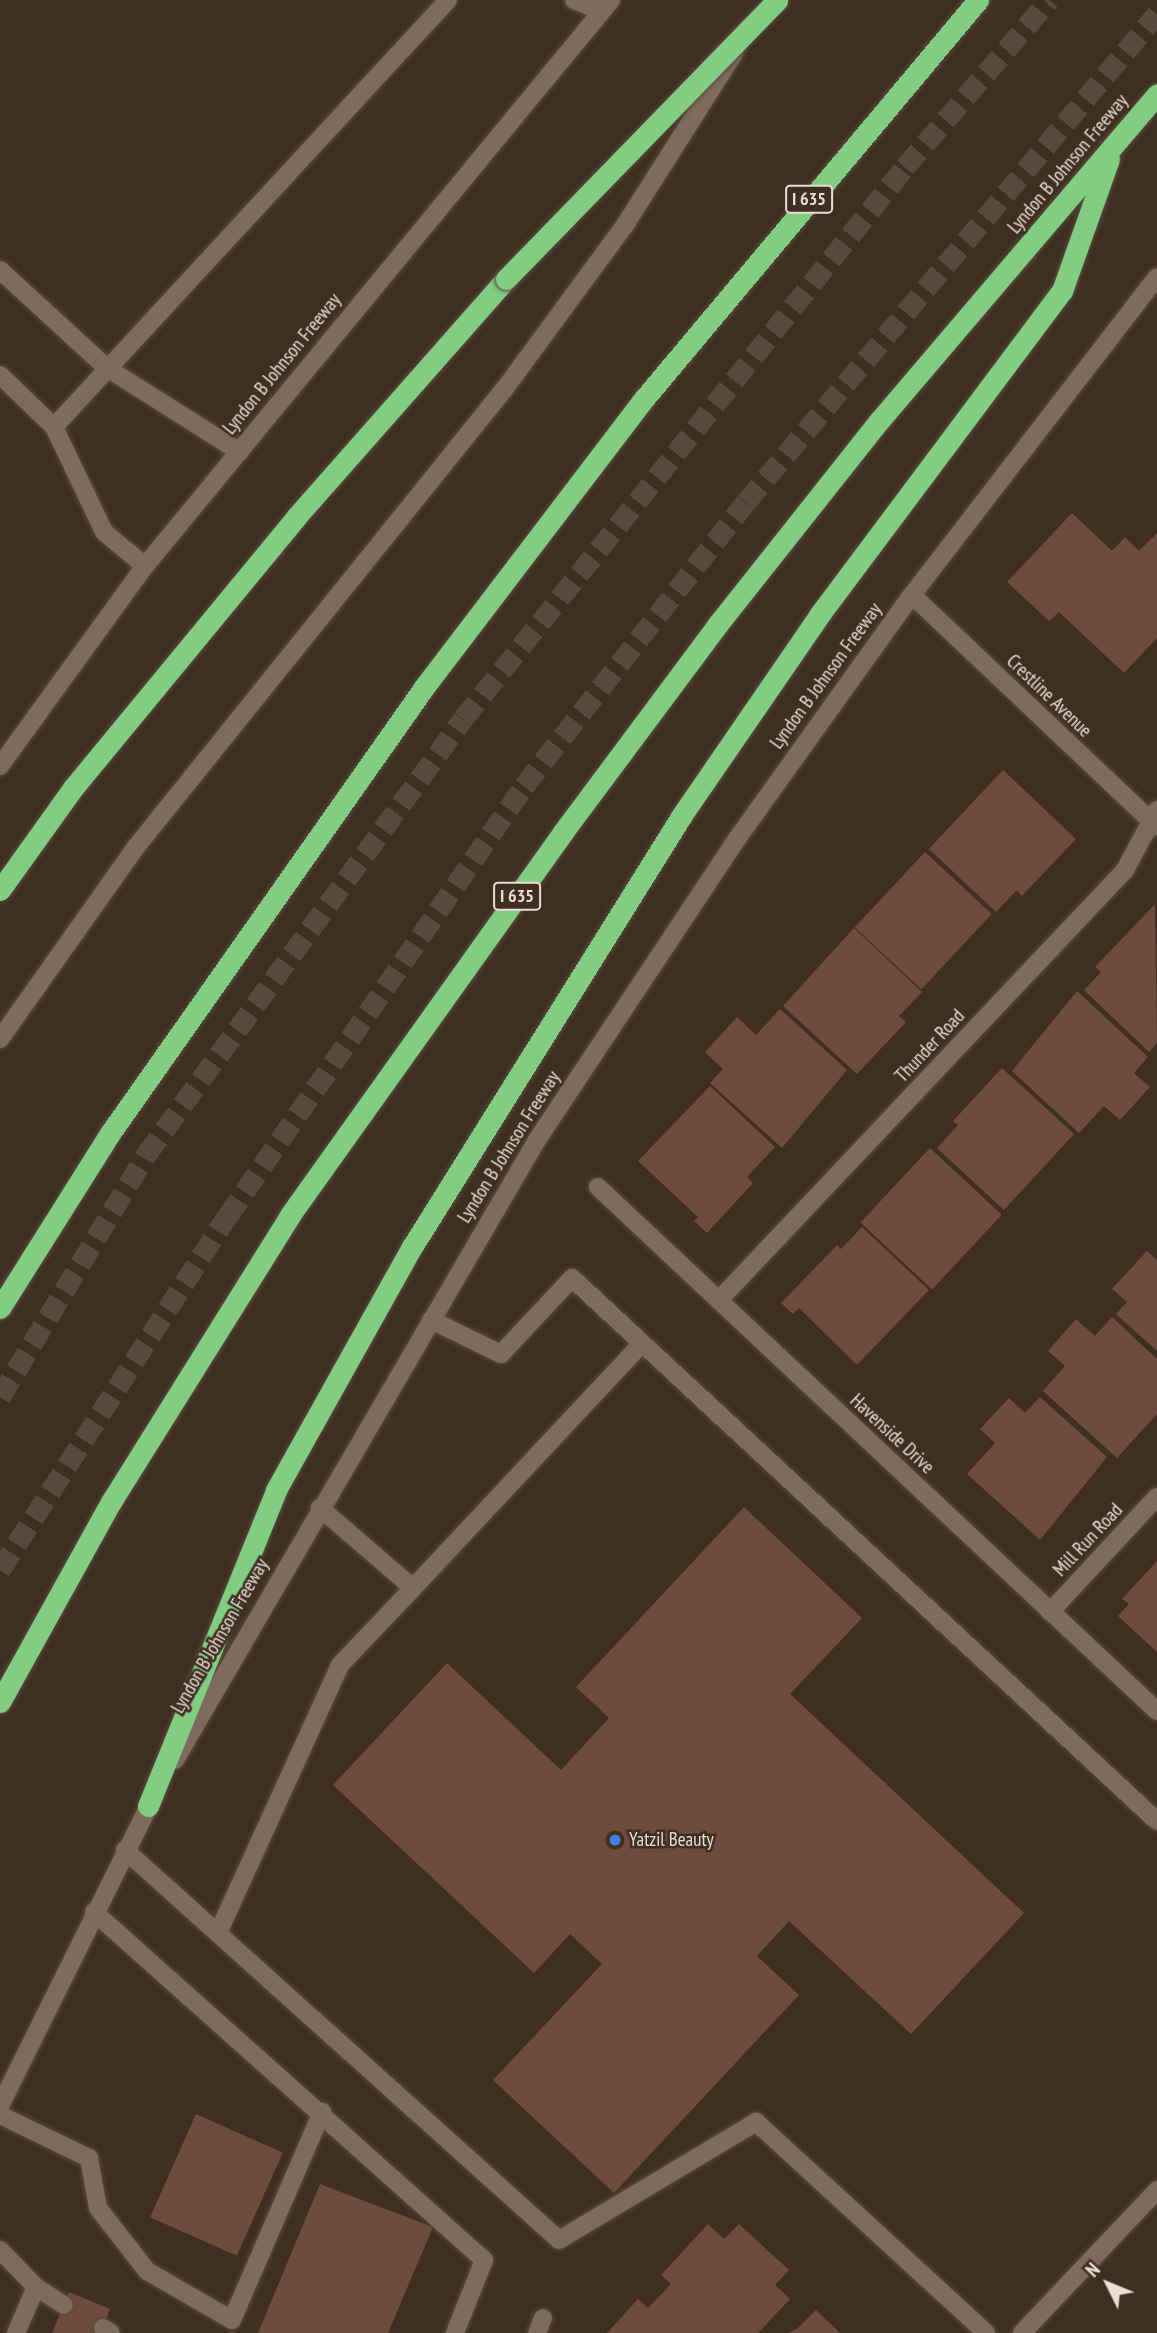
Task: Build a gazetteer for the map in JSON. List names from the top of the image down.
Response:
{
  "streets": {
    "highway": ["Lyndon B Johnson Freeway", "I 635"],
    "main road": [
      "Crestline Avenue",
      "Thunder Road",
      "Havenside Drive",
      "Mill Run Road"
    ]
  },
  "crossings": [
    ["Lyndon B Johnson Freeway", "Crestline Avenue"],
    ["Crestline Avenue", "Thunder Road"],
    ["Thunder Road", "Havenside Drive"],
    ["Havenside Drive", "Mill Run Road"]
  ],
  "places": ["Yatzil Beauty"],
  "north": "top left"
}
